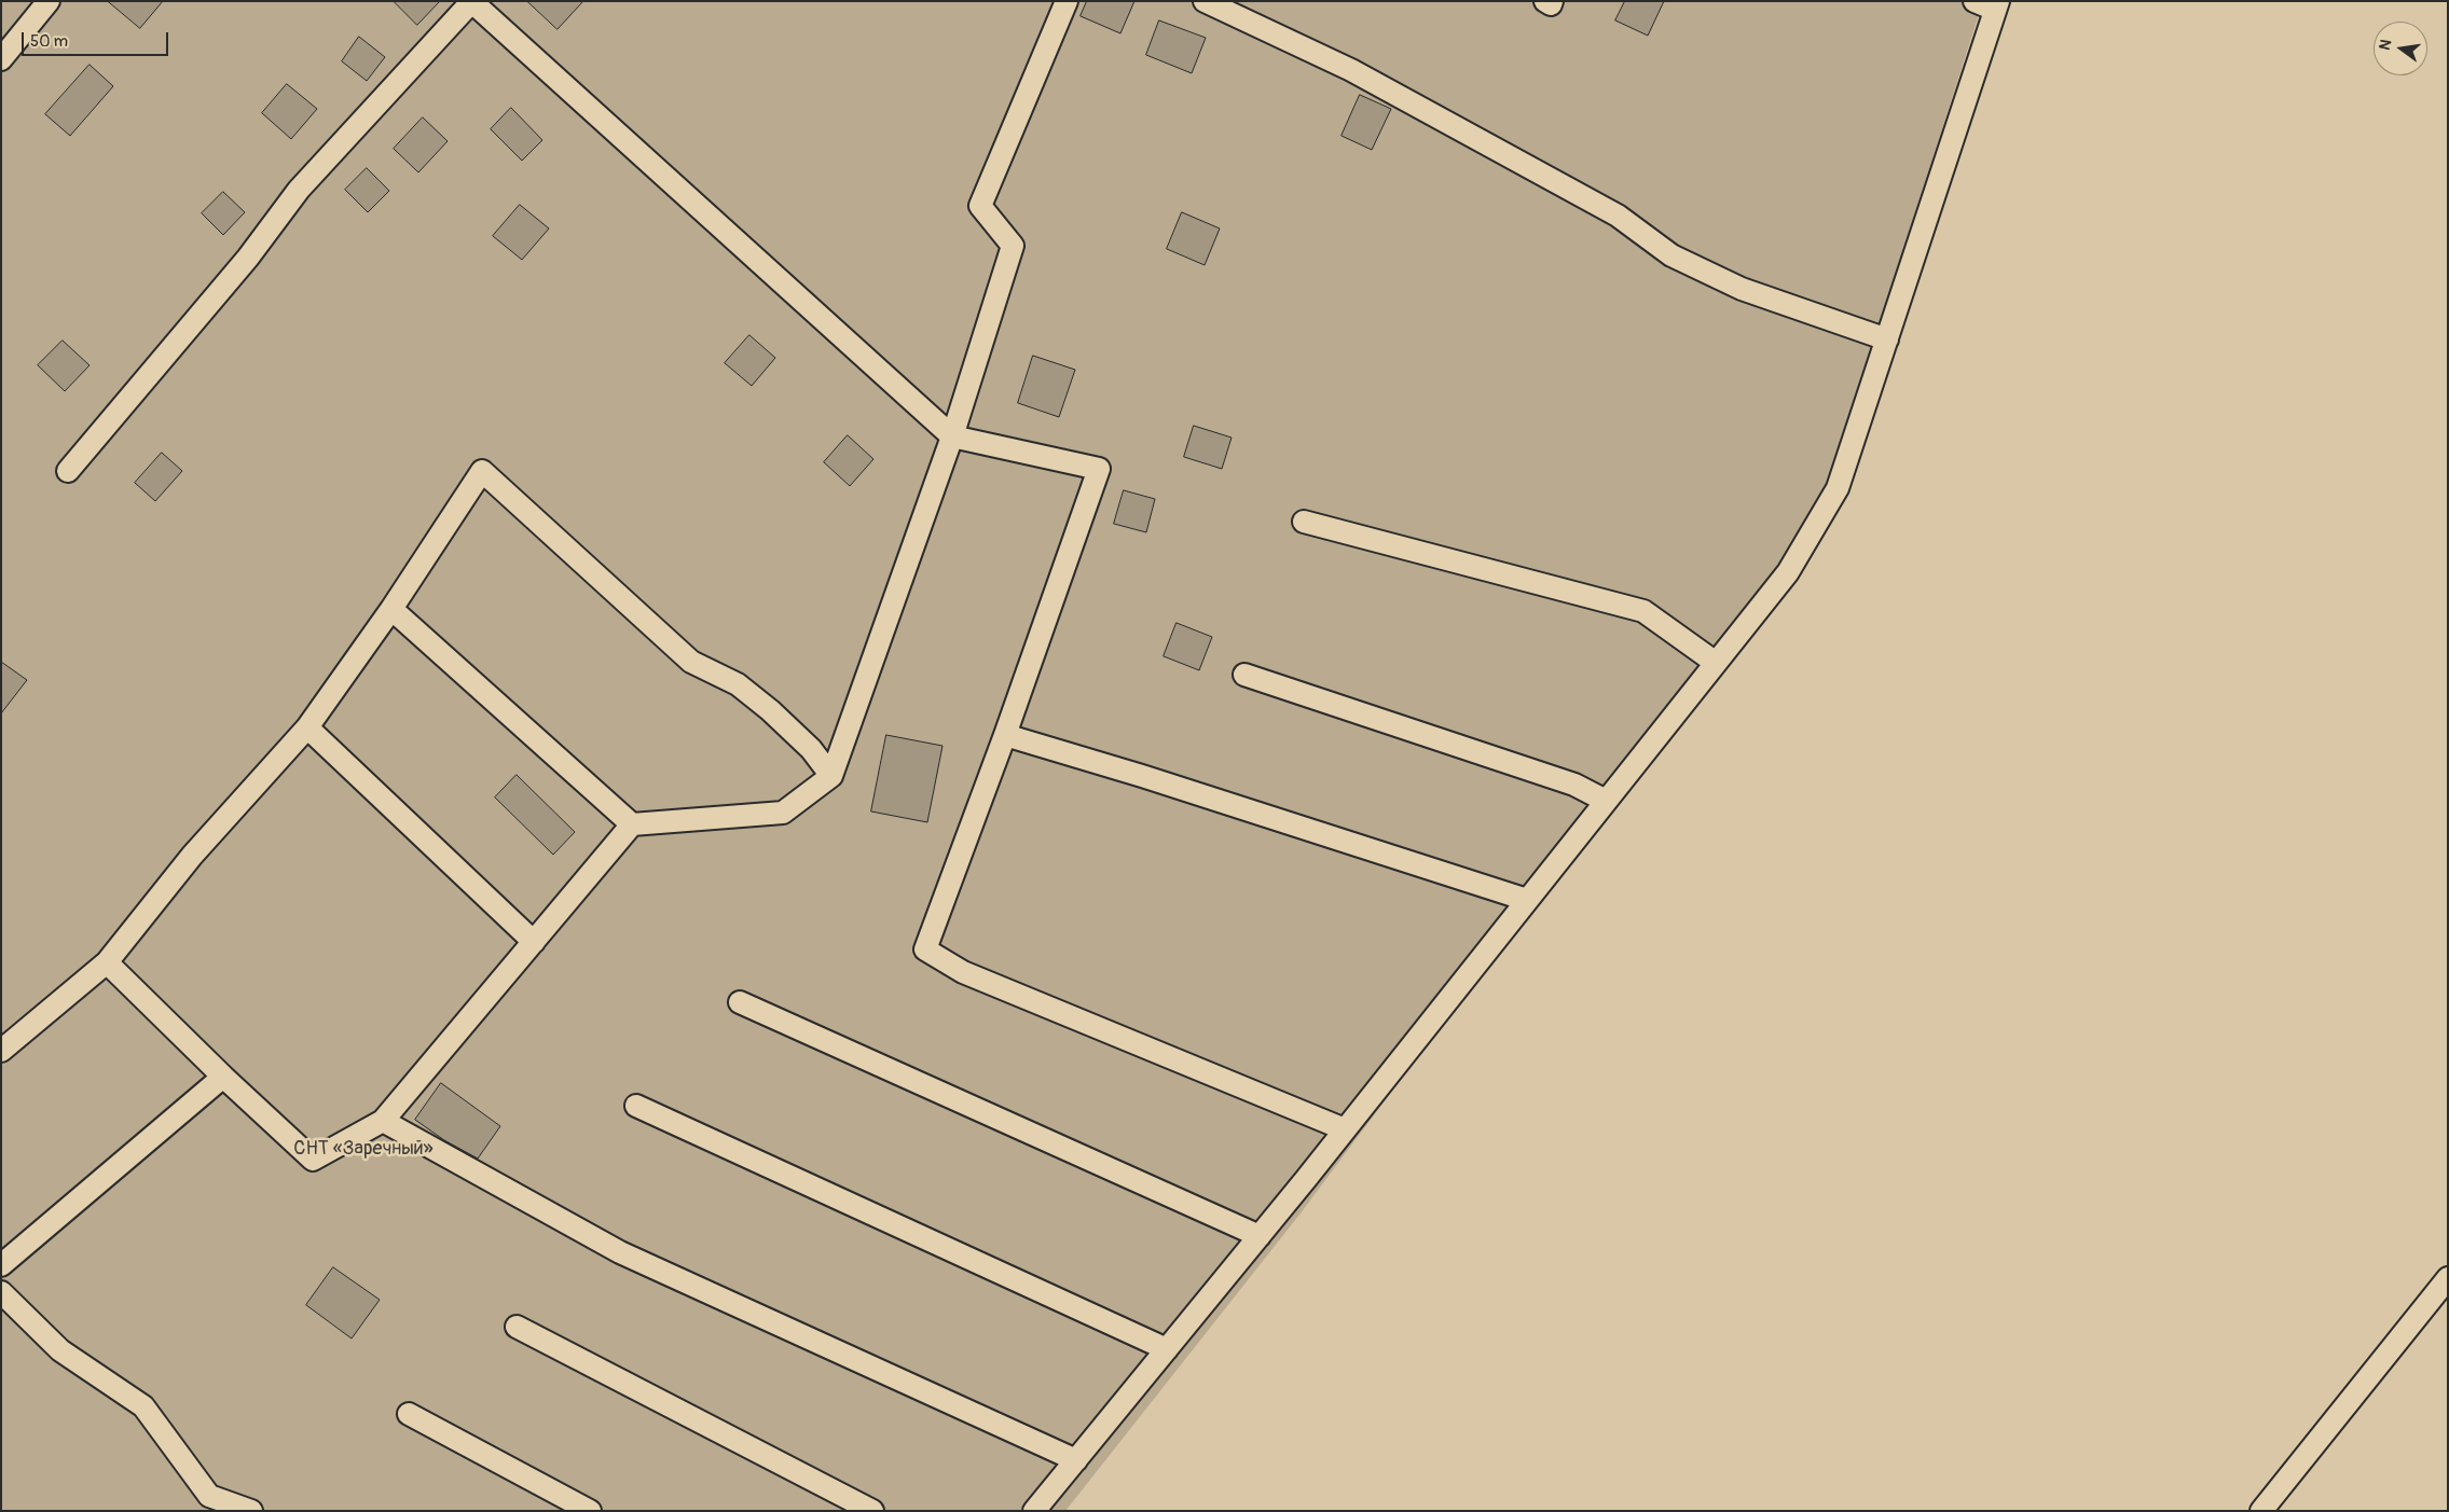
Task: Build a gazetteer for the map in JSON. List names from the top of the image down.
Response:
{
  "parks": ["СНТ «Заречный»"],
  "scale_bar": "50 m",
  "north": "left"
}
